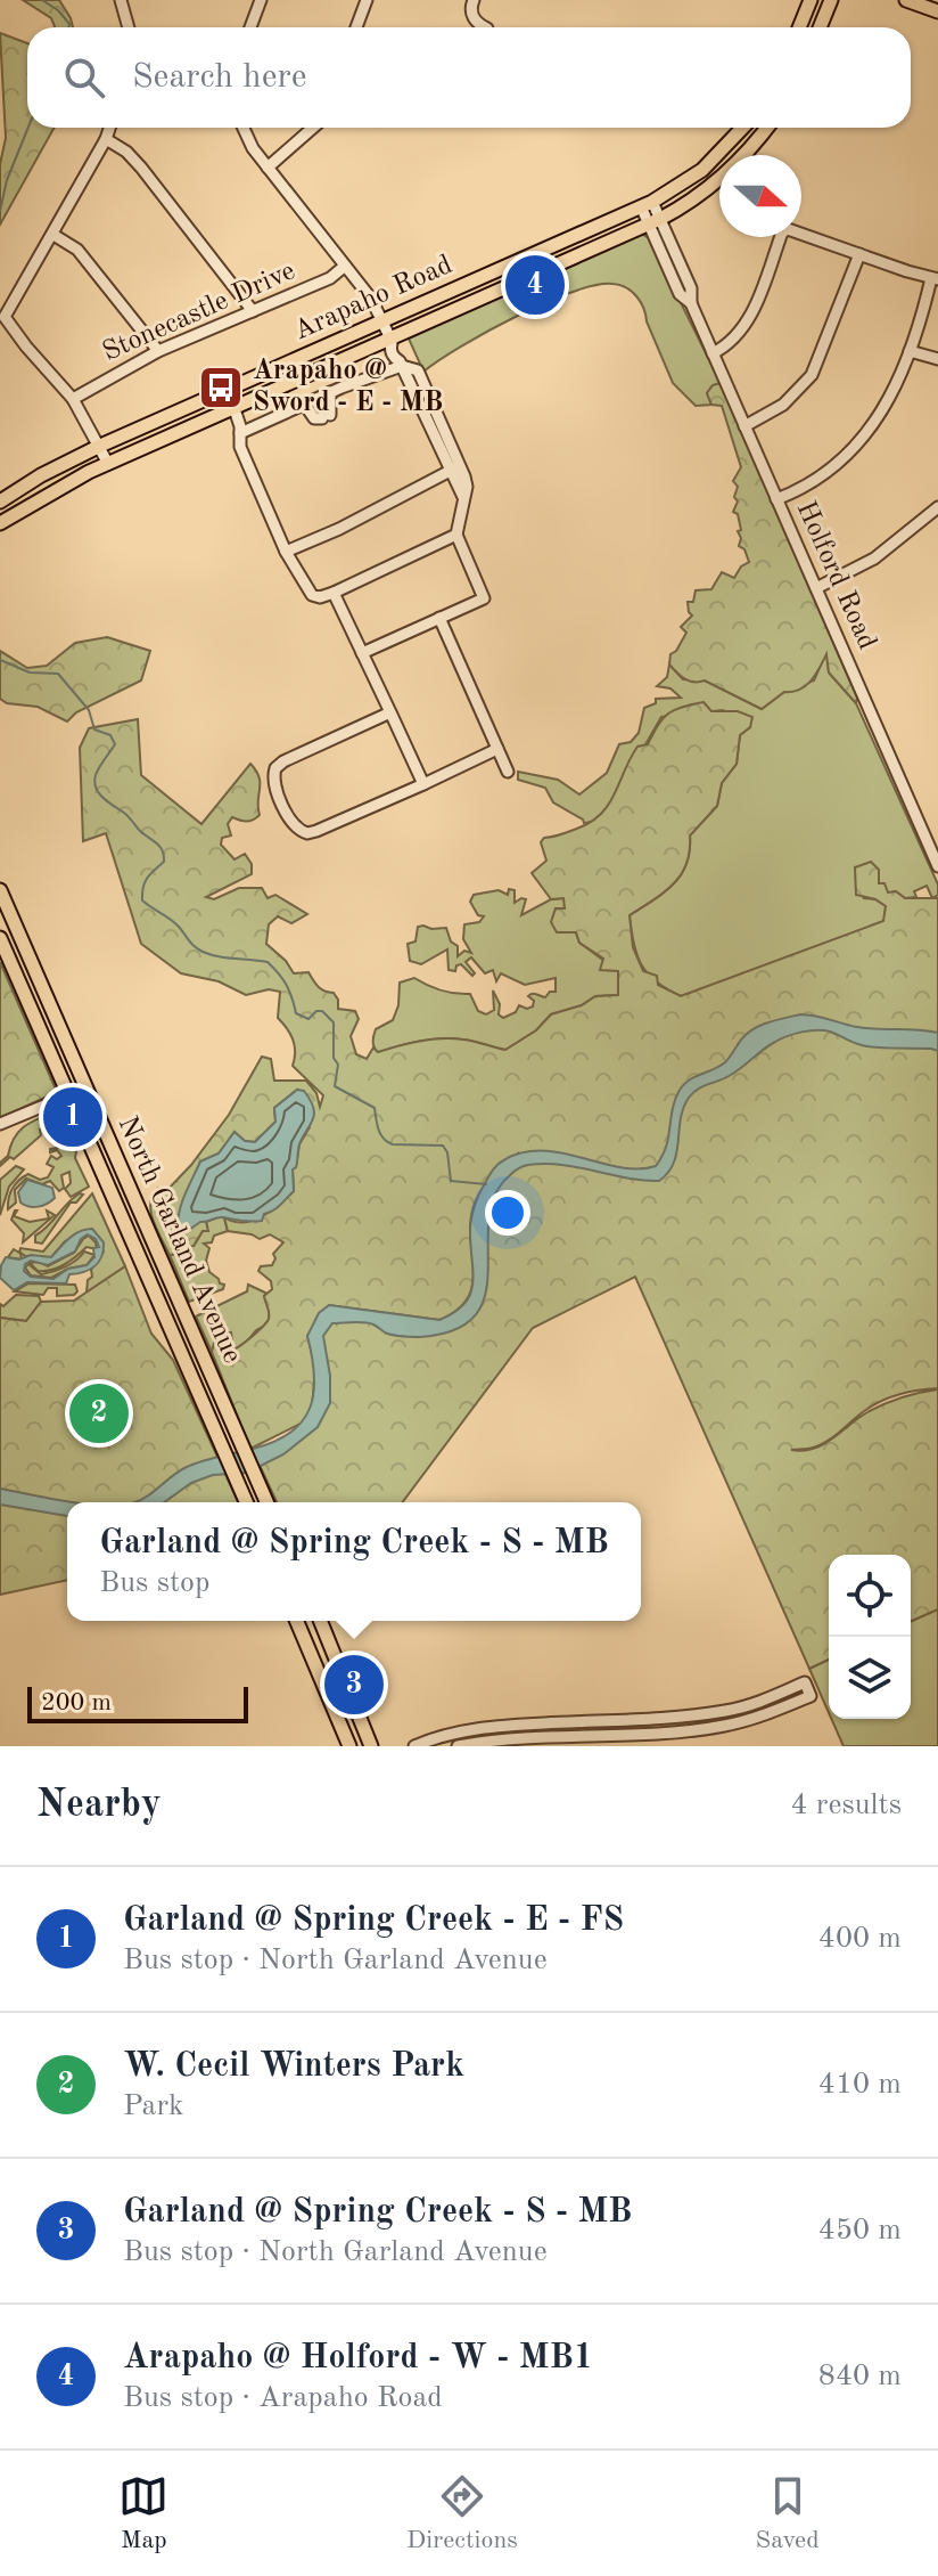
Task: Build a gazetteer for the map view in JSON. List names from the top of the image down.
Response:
{
  "streets": {
    "main road": ["Arapaho Road", "North Garland Avenue"],
    "street": ["Stonecastle Drive", "Holford Road"]
  },
  "crossings": [
    ["Arapaho Road", "Holford Road"]
  ],
  "places": {
    "bus stop": ["Arapaho @ Sword - E - MB"]
  },
  "scale_bar": "200 m",
  "north": "right",
  "page": {
    "search": "Search here",
    "pins": [
      "4",
      "1",
      "2",
      "3"
    ],
    "popup": ["Garland @ Spring Creek - S - MB", "Bus stop"],
    "scale": "200 m",
    "heading": ["Nearby", "4 results"],
    "list": [
      {
        "mark": "1",
        "name": "Garland @ Spring Creek - E - FS",
        "note": "Bus stop · North Garland Avenue",
        "value": "400 m"
      },
      {
        "mark": "2",
        "name": "W. Cecil Winters Park",
        "note": "Park",
        "value": "410 m"
      },
      {
        "mark": "3",
        "name": "Garland @ Spring Creek - S - MB",
        "note": "Bus stop · North Garland Avenue",
        "value": "450 m"
      },
      {
        "mark": "4",
        "name": "Arapaho @ Holford - W - MB1",
        "note": "Bus stop · Arapaho Road",
        "value": "840 m"
      }
    ],
    "nav": ["Map", "Directions", "Saved"]
  }
}
